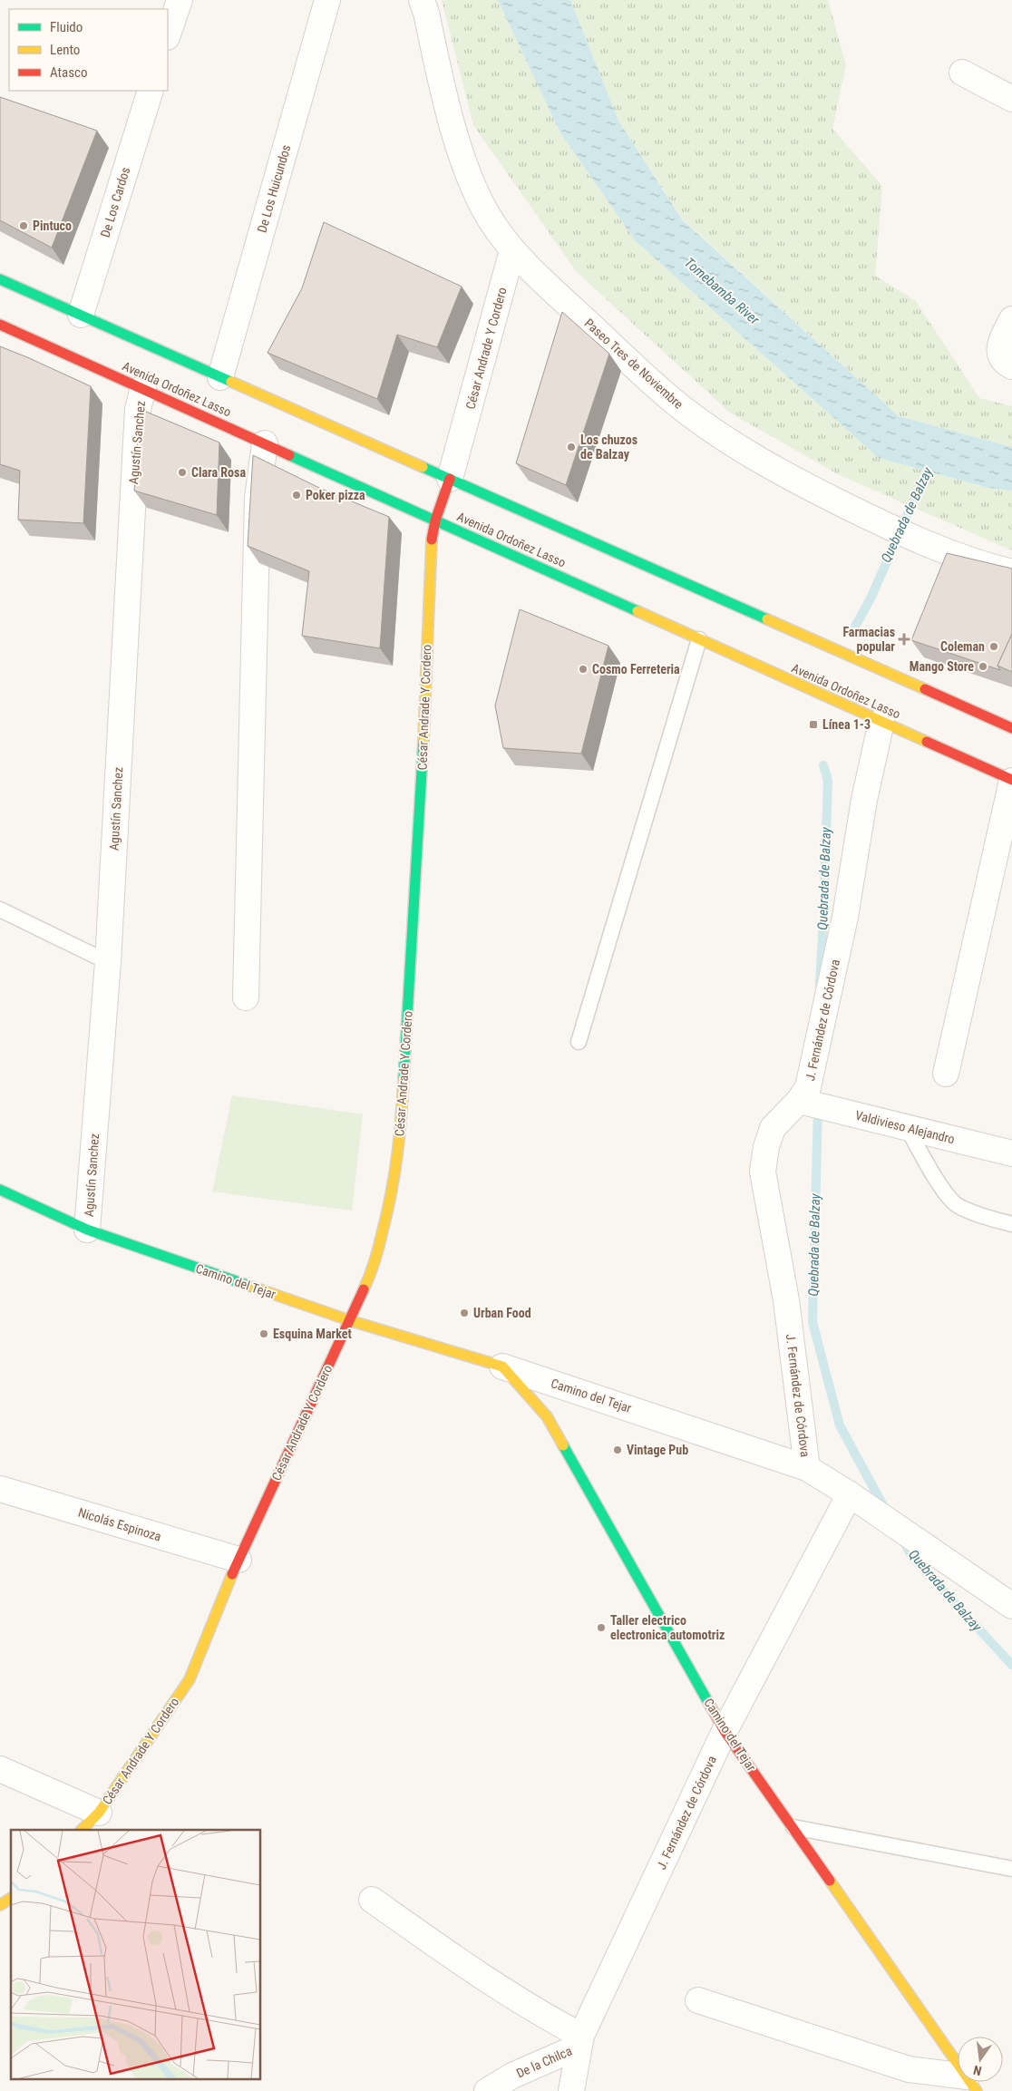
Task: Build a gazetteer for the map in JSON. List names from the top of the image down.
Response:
{
  "streets": {
    "street": [
      "De Los Huicundos",
      "De Los Cardos",
      "César Andrade Y Cordero",
      "Paseo Tres de Noviembre",
      "Avenida Ordoñez Lasso",
      "Agustín Sanchez",
      "J. Fernández de Córdova",
      "Valdivieso Alejandro",
      "Camino del Tejar",
      "Nicolás Espinoza",
      "De la Chilca"
    ]
  },
  "crossings": [
    ["César Andrade Y Cordero", "Paseo Tres de Noviembre"],
    ["César Andrade Y Cordero", "Avenida Ordoñez Lasso"],
    ["César Andrade Y Cordero", "Camino del Tejar"],
    ["César Andrade Y Cordero", "Nicolás Espinoza"],
    ["Avenida Ordoñez Lasso", "Agustín Sanchez"],
    ["Avenida Ordoñez Lasso", "J. Fernández de Córdova"],
    ["Agustín Sanchez", "Camino del Tejar"],
    ["J. Fernández de Córdova", "Valdivieso Alejandro"],
    ["J. Fernández de Córdova", "Camino del Tejar"],
    ["J. Fernández de Córdova", "De la Chilca"]
  ],
  "water": ["Tomebamba River", "Quebrada de Balzay"],
  "places": {
    "other": [
      "Pintuco",
      "Los chuzos de Balzay",
      "Clara Rosa",
      "Poker pizza",
      "Coleman",
      "Mango Store",
      "Cosmo Ferreteria",
      "Urban Food",
      "Esquina Market",
      "Vintage Pub",
      "Taller electrico electronica automotriz"
    ],
    "health": ["Farmacias popular"],
    "transit": ["Línea 1-3"]
  },
  "legend": ["Fluido", "Lento", "Atasco"],
  "north": "bottom"
}
